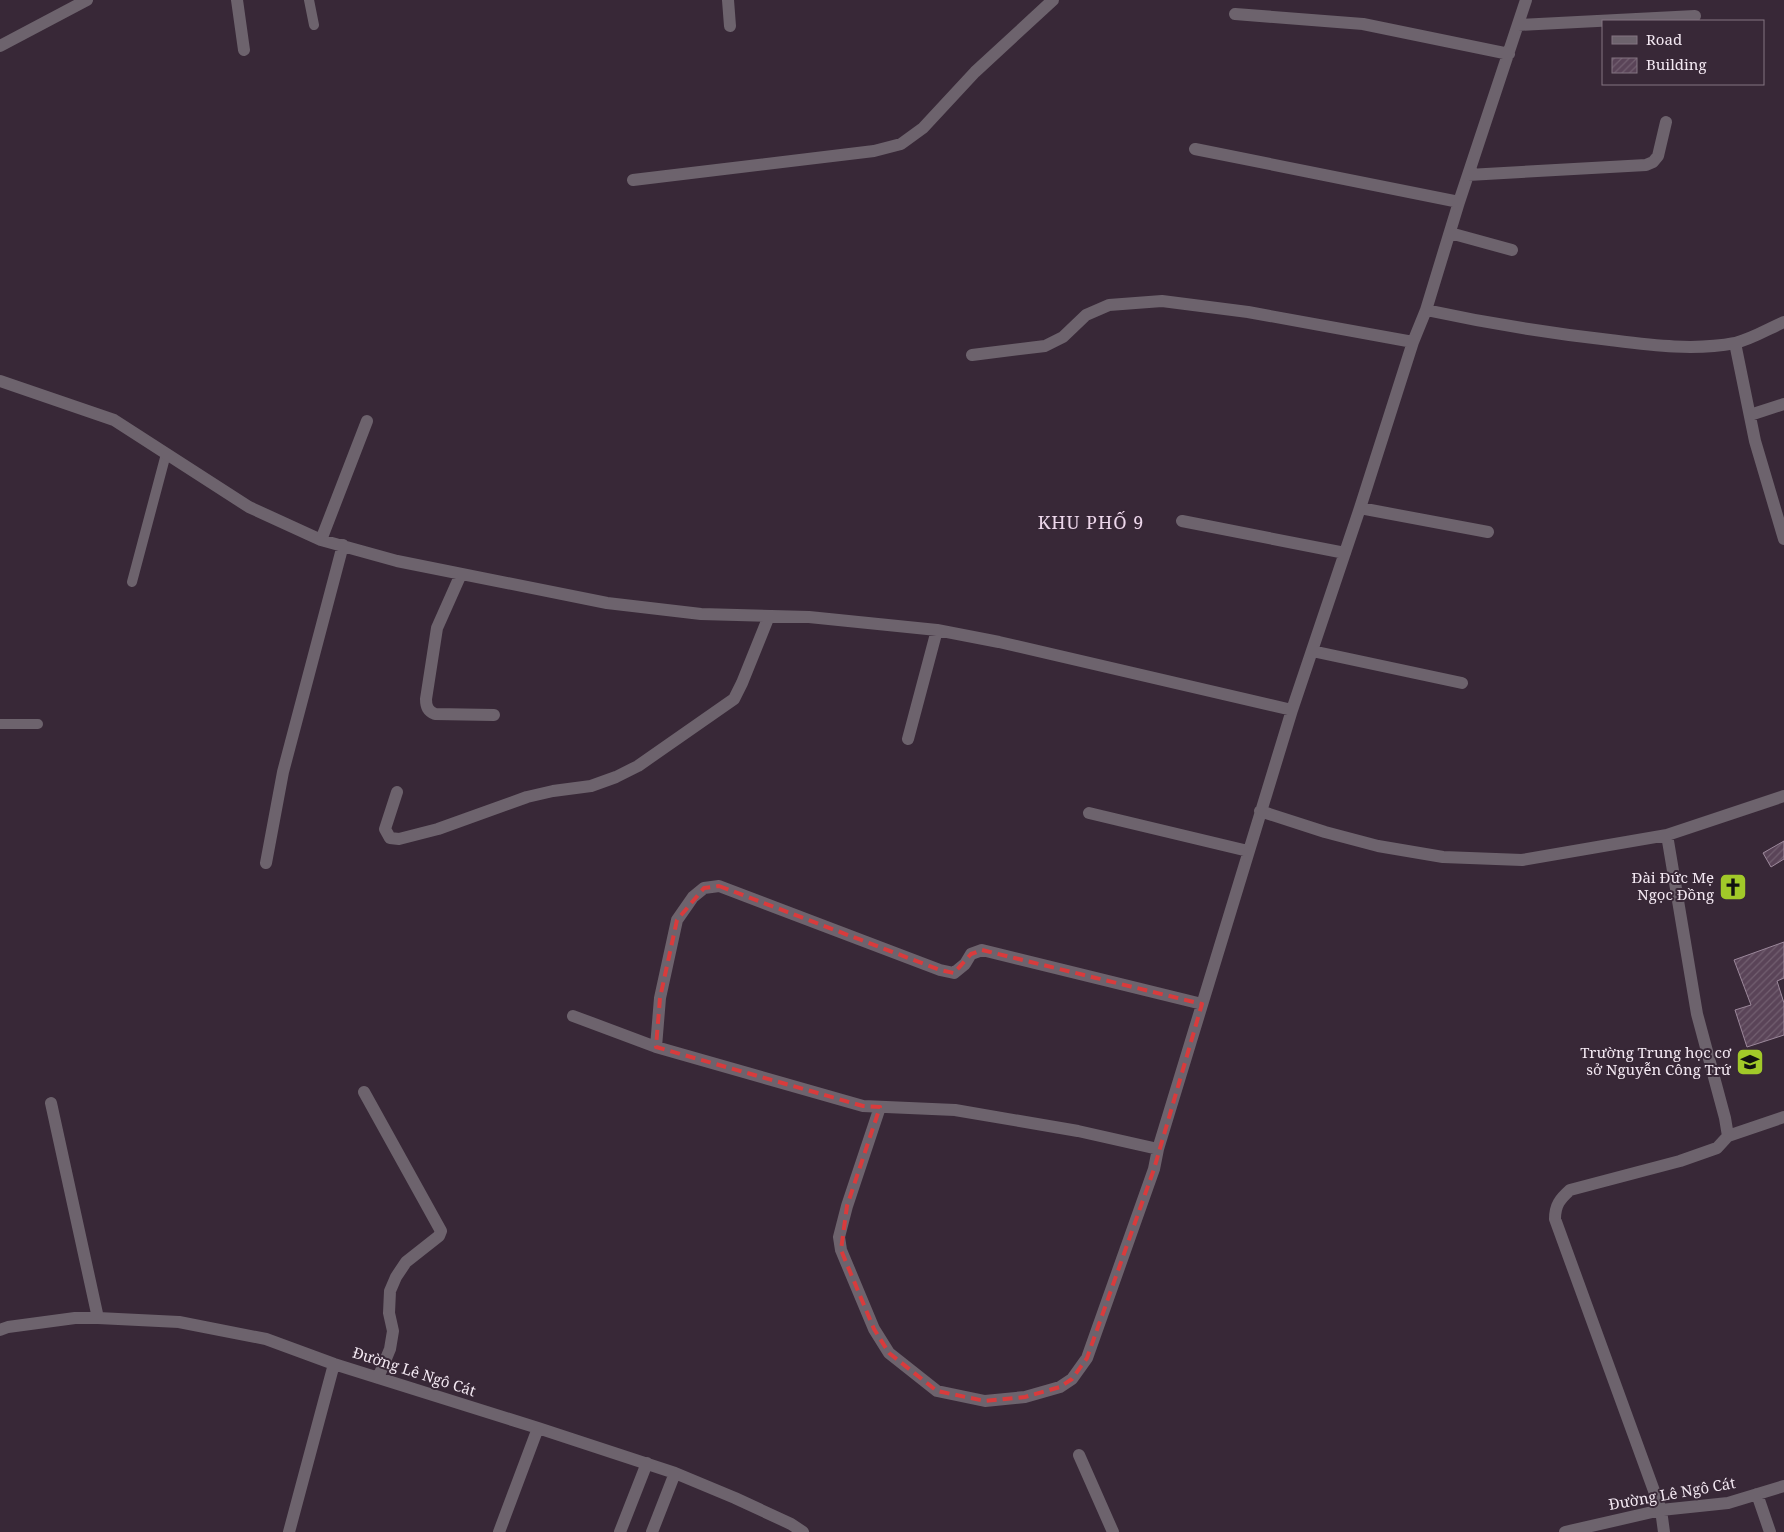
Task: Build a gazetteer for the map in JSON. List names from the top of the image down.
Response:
{
  "streets": {
    "street": ["Đường Lê Ngô Cát"]
  },
  "districts": ["KHU PHỐ 9"],
  "places": {
    "church": ["Đài Đức Mẹ Ngọc Đồng"],
    "school or university": ["Trường Trung học cơ sở Nguyễn Công Trứ"]
  },
  "legend": ["Road", "Building"]
}
